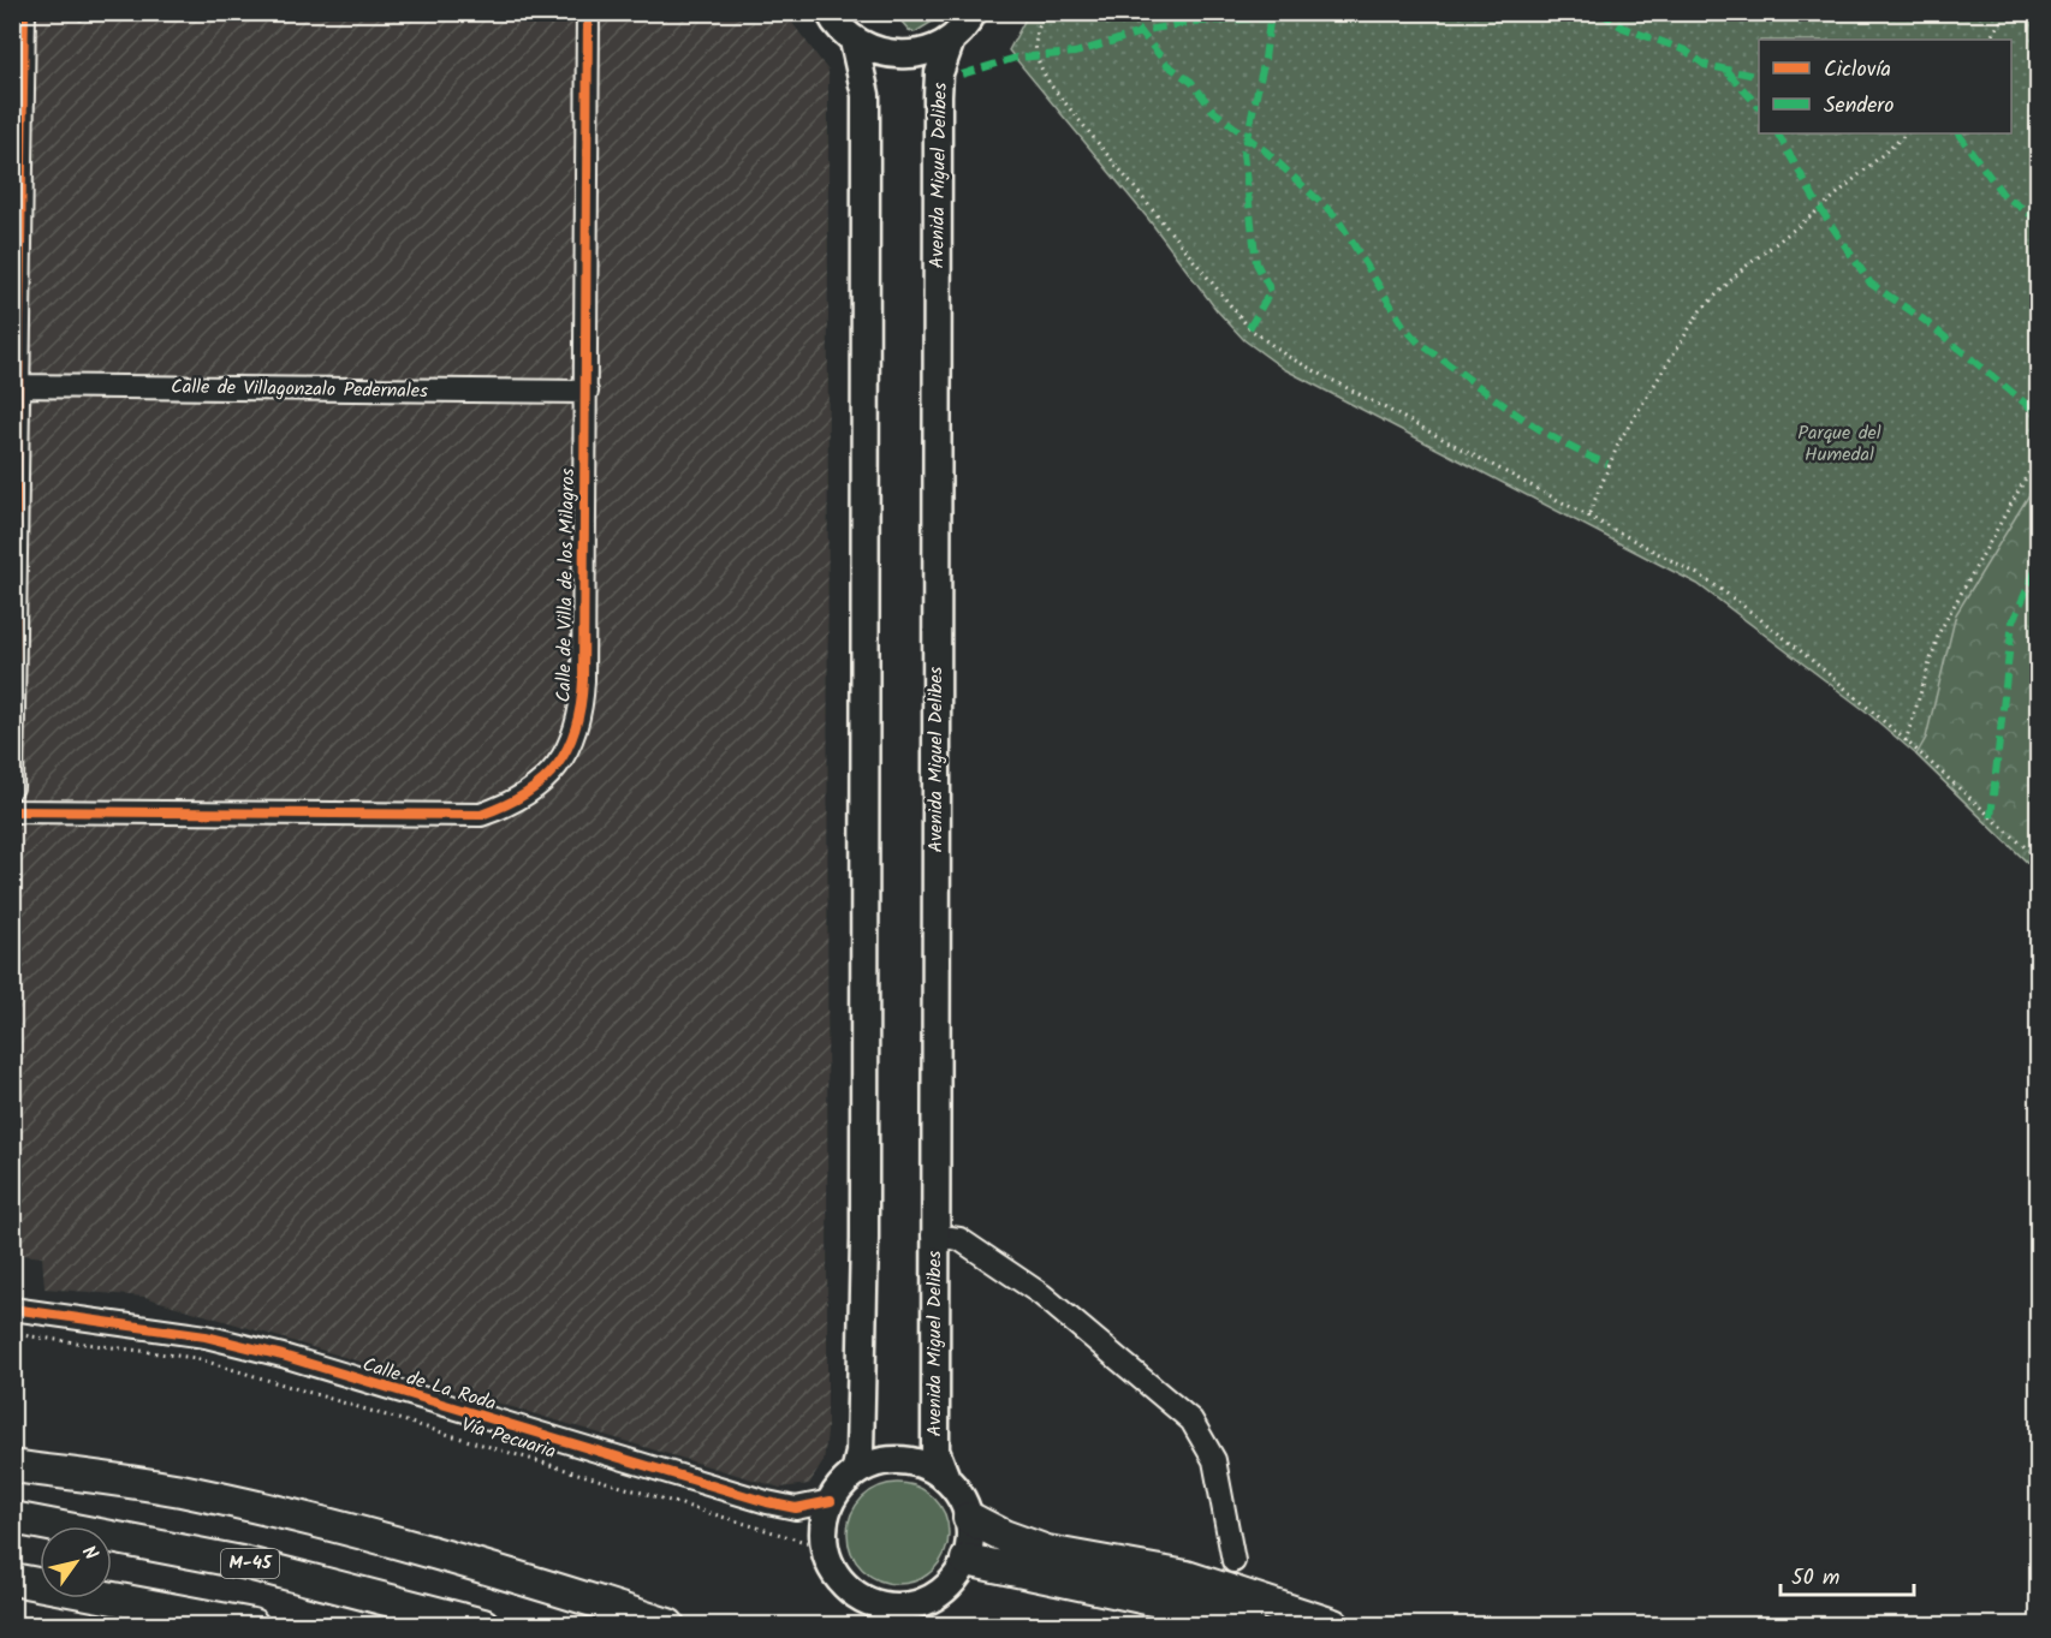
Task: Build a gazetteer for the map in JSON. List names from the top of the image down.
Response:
{
  "streets": {
    "highway": ["M-45"],
    "main road": ["Avenida Miguel Delibes"],
    "street": ["Calle de Villagonzalo Pedernales", "Calle de Villa de los Milagros", "Calle de La Roda"],
    "cycle path": ["Vía Pecuaria"]
  },
  "crossings": [
    ["Avenida Miguel Delibes", "Calle de La Roda"],
    ["Avenida Miguel Delibes", "Vía Pecuaria"],
    ["Calle de Villagonzalo Pedernales", "Calle de Villa de los Milagros"],
    ["Calle de La Roda", "Vía Pecuaria"]
  ],
  "parks": ["Parque del Humedal"],
  "legend": ["Ciclovía", "Sendero"],
  "scale_bar": "50 m",
  "north": "top right"
}
